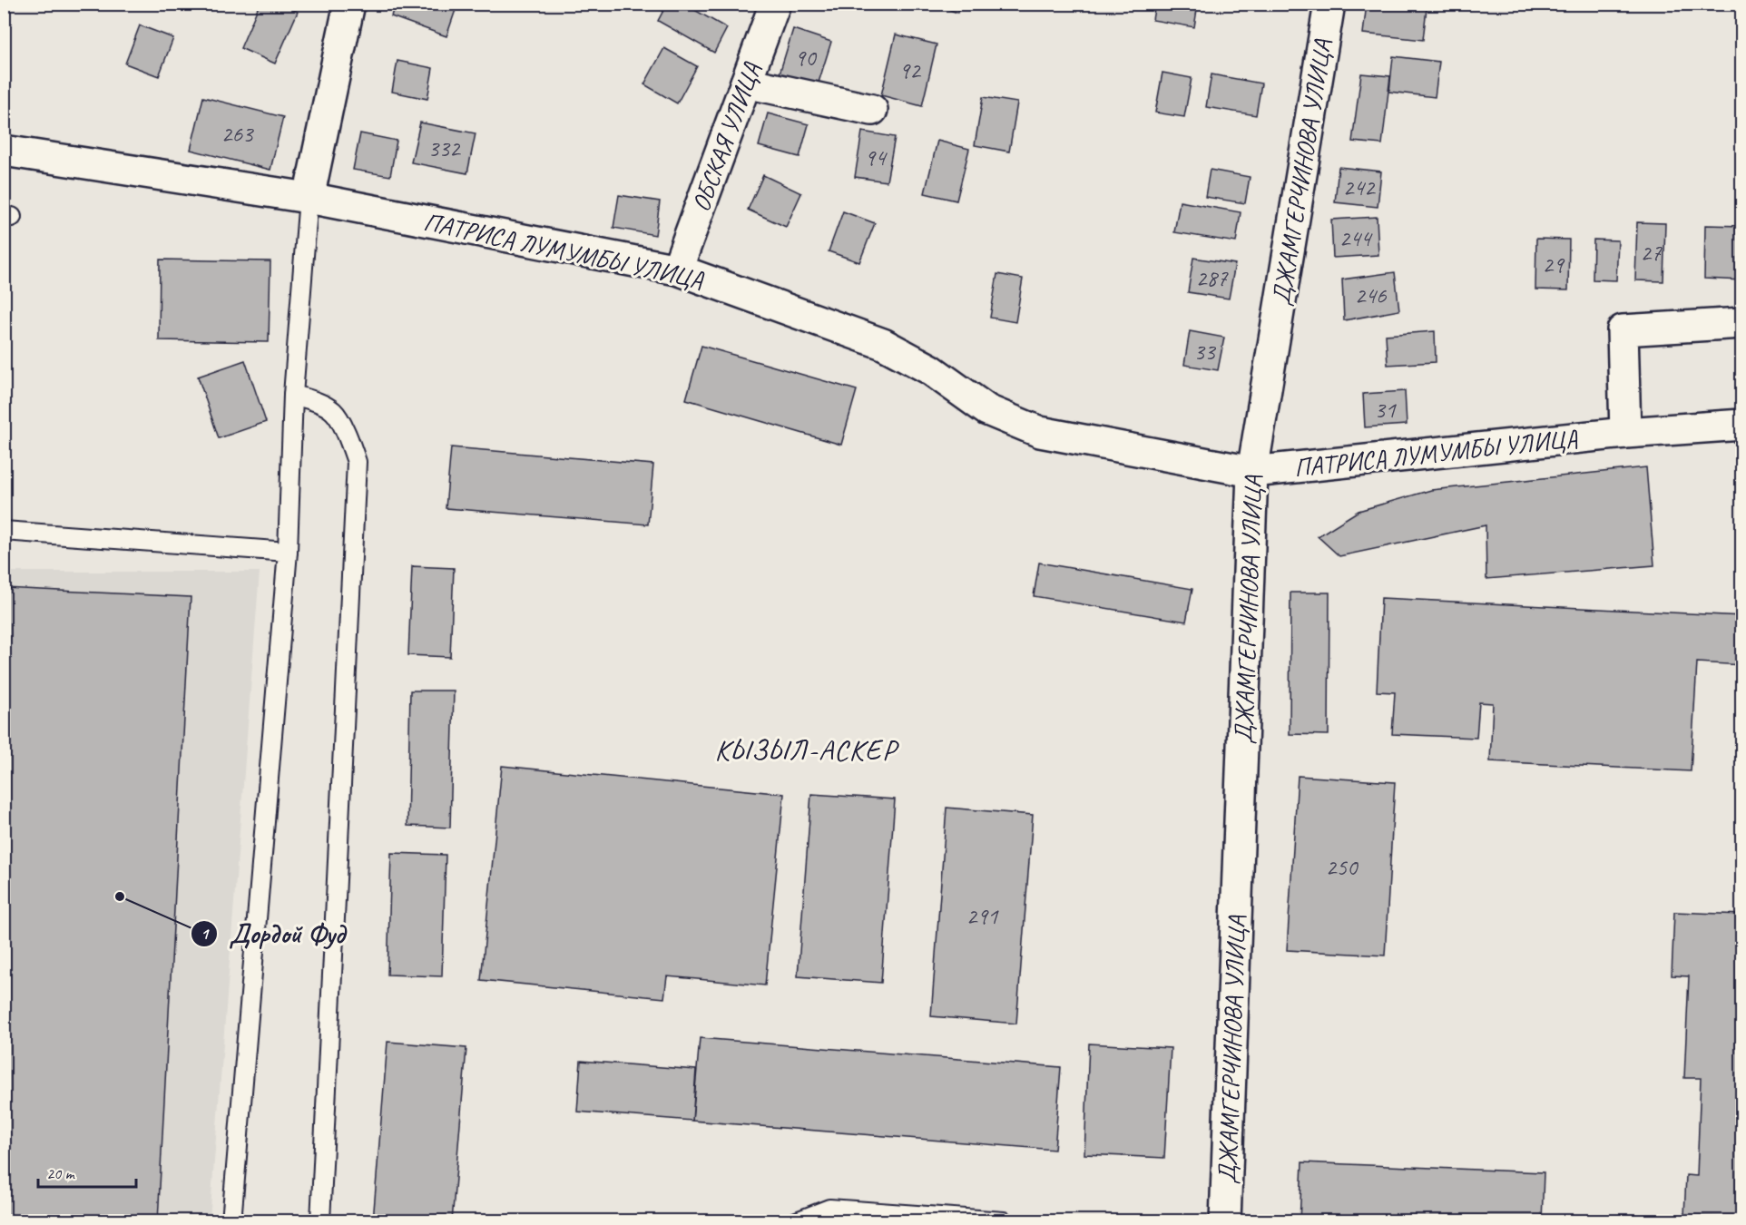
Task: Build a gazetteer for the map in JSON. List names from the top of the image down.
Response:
{
  "streets": {
    "street": ["ОБСКАЯ УЛИЦА", "ДЖАМГЕРЧИНОВА УЛИЦА", "ПАТРИСА ЛУМУМБЫ УЛИЦА"]
  },
  "crossings": [
    ["ОБСКАЯ УЛИЦА", "ПАТРИСА ЛУМУМБЫ УЛИЦА"],
    ["ДЖАМГЕРЧИНОВА УЛИЦА", "ПАТРИСА ЛУМУМБЫ УЛИЦА"]
  ],
  "districts": ["КЫЗЫЛ-АСКЕР"],
  "places": ["Дордой Фуд"],
  "house_numbers": [
    "90",
    "92",
    "263",
    "332",
    "94",
    "242",
    "244",
    "27",
    "29",
    "287",
    "246",
    "33",
    "31",
    "250",
    "291"
  ],
  "scale_bar": "20 m"
}
